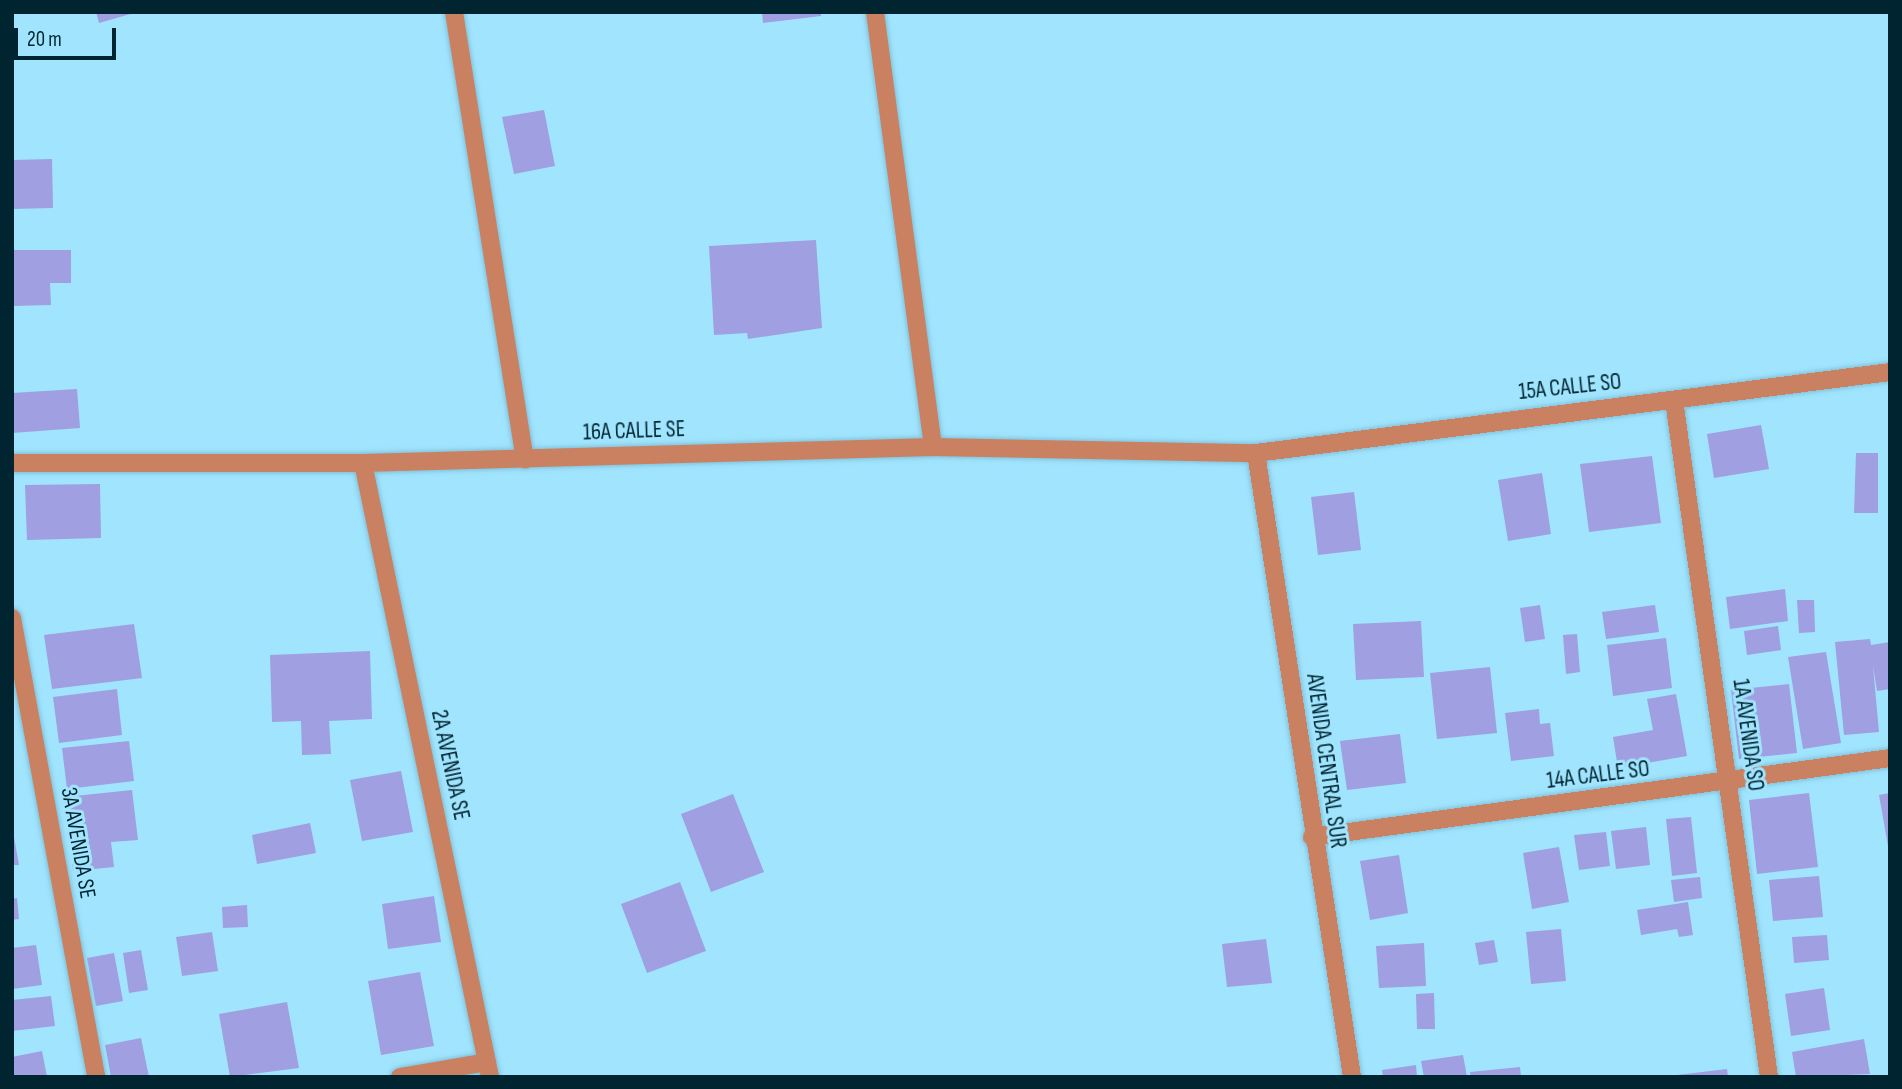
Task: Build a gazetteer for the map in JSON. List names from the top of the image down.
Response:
{
  "streets": {
    "street": [
      "15A CALLE SO",
      "16A CALLE SE",
      "1A AVENIDA SO",
      "AVENIDA CENTRAL SUR",
      "2A AVENIDA SE",
      "14A CALLE SO",
      "3A AVENIDA SE"
    ]
  },
  "crossings": [
    ["15A CALLE SO", "16A CALLE SE"],
    ["15A CALLE SO", "1A AVENIDA SO"],
    ["15A CALLE SO", "AVENIDA CENTRAL SUR"],
    ["16A CALLE SE", "AVENIDA CENTRAL SUR"],
    ["16A CALLE SE", "2A AVENIDA SE"],
    ["1A AVENIDA SO", "14A CALLE SO"],
    ["AVENIDA CENTRAL SUR", "14A CALLE SO"]
  ],
  "scale_bar": "20 m"
}
